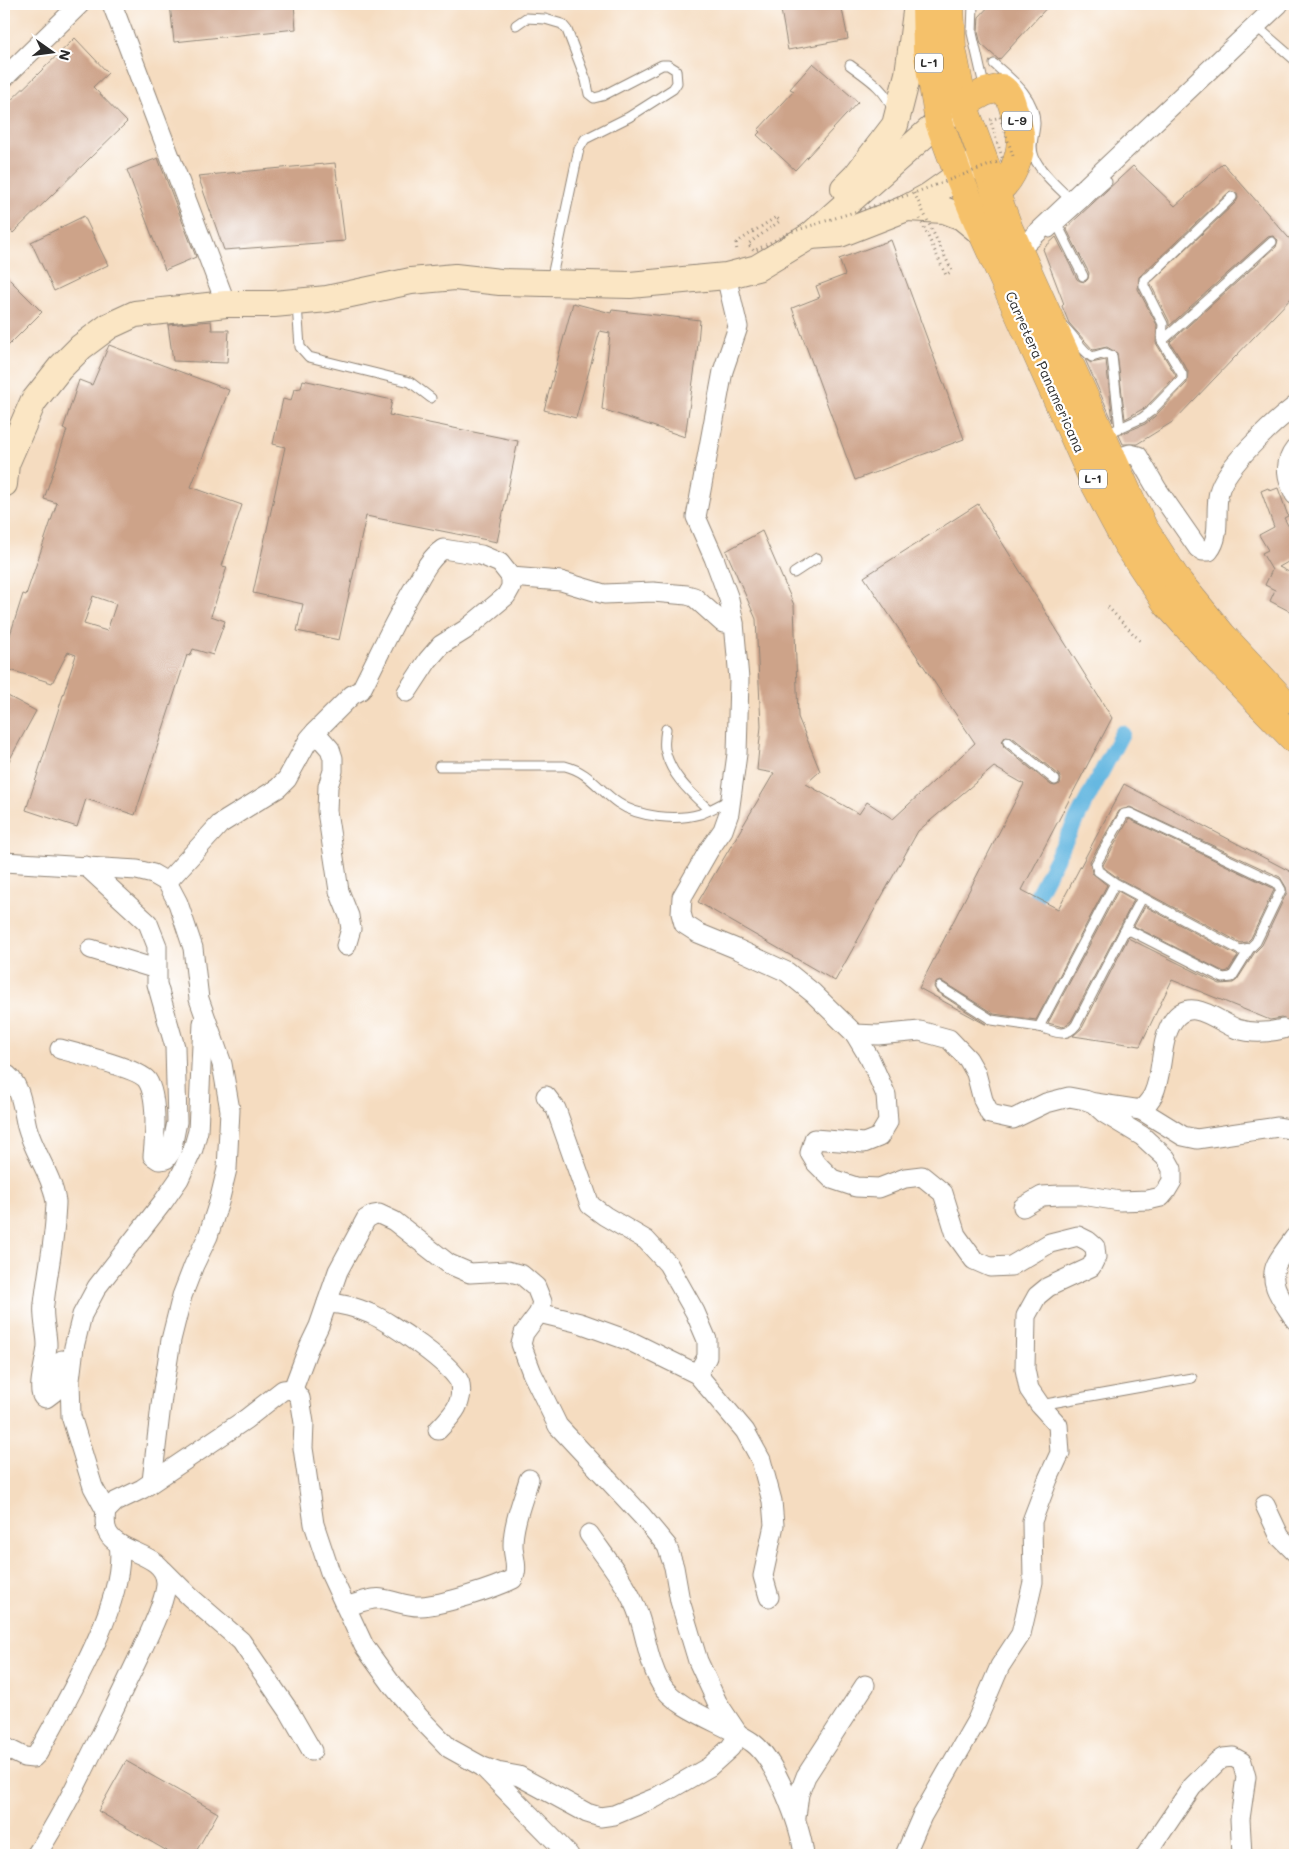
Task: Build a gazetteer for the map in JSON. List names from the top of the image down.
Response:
{
  "streets": {
    "main road": ["L-1", "L-9", "Carretera Panamericana"]
  },
  "crossings": [
    ["L-9", "Carretera Panamericana"]
  ],
  "north": "right"
}
